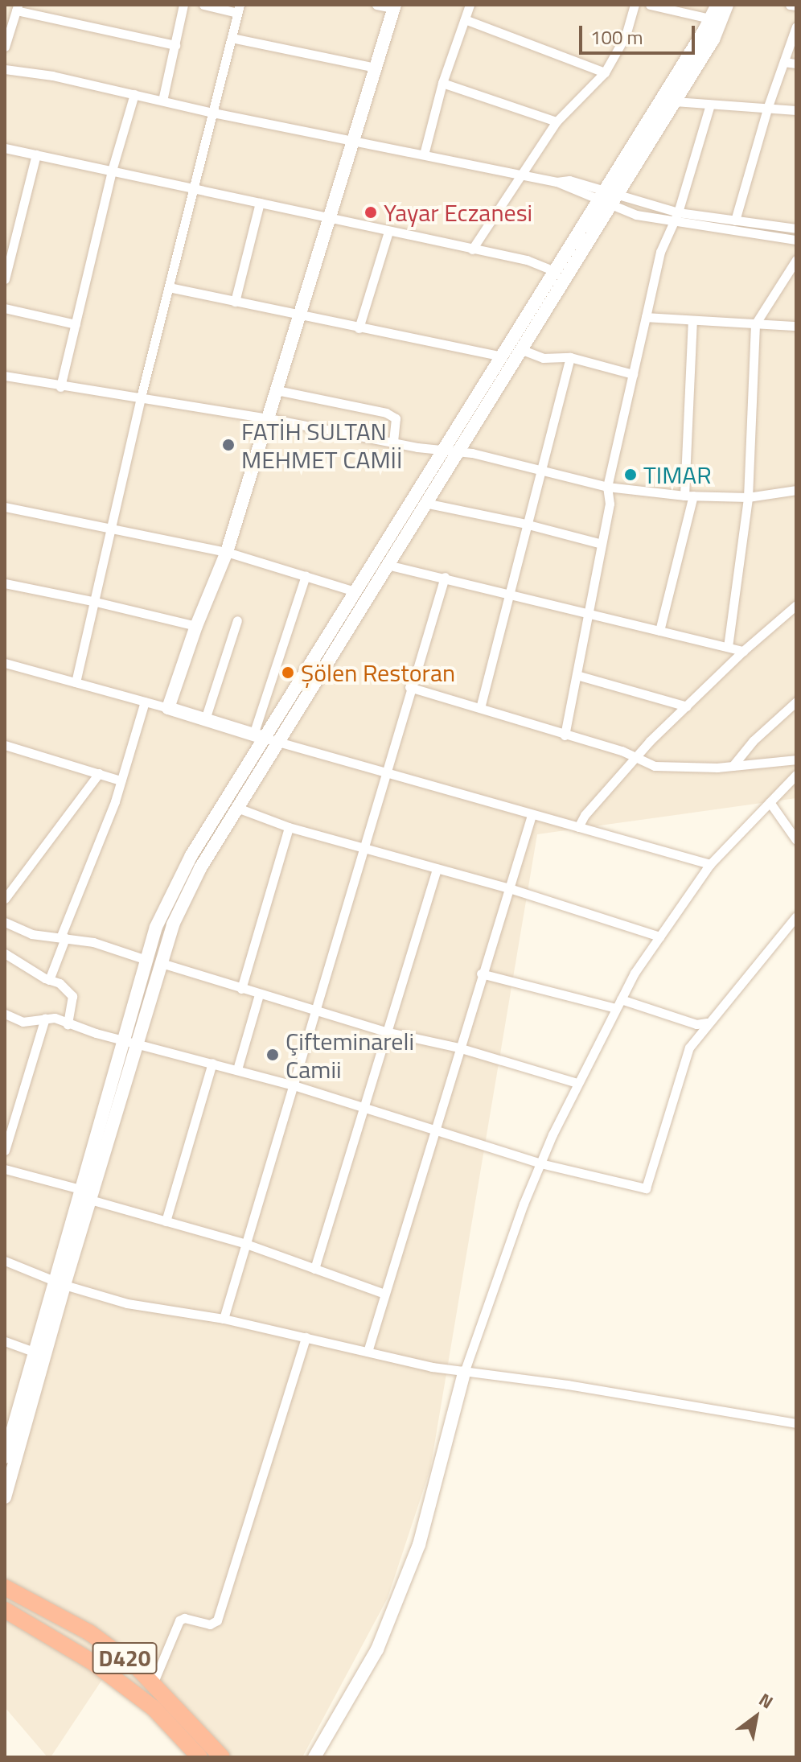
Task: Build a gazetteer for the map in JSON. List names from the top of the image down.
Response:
{
  "streets": {
    "highway": ["D420"]
  },
  "places": [
    "Yayar Eczanesi",
    "FATİH SULTAN MEHMET CAMİİ",
    "TIMAR",
    "Şölen Restoran",
    "Çifteminareli Camii"
  ],
  "scale_bar": "100 m",
  "north": "top right"
}
